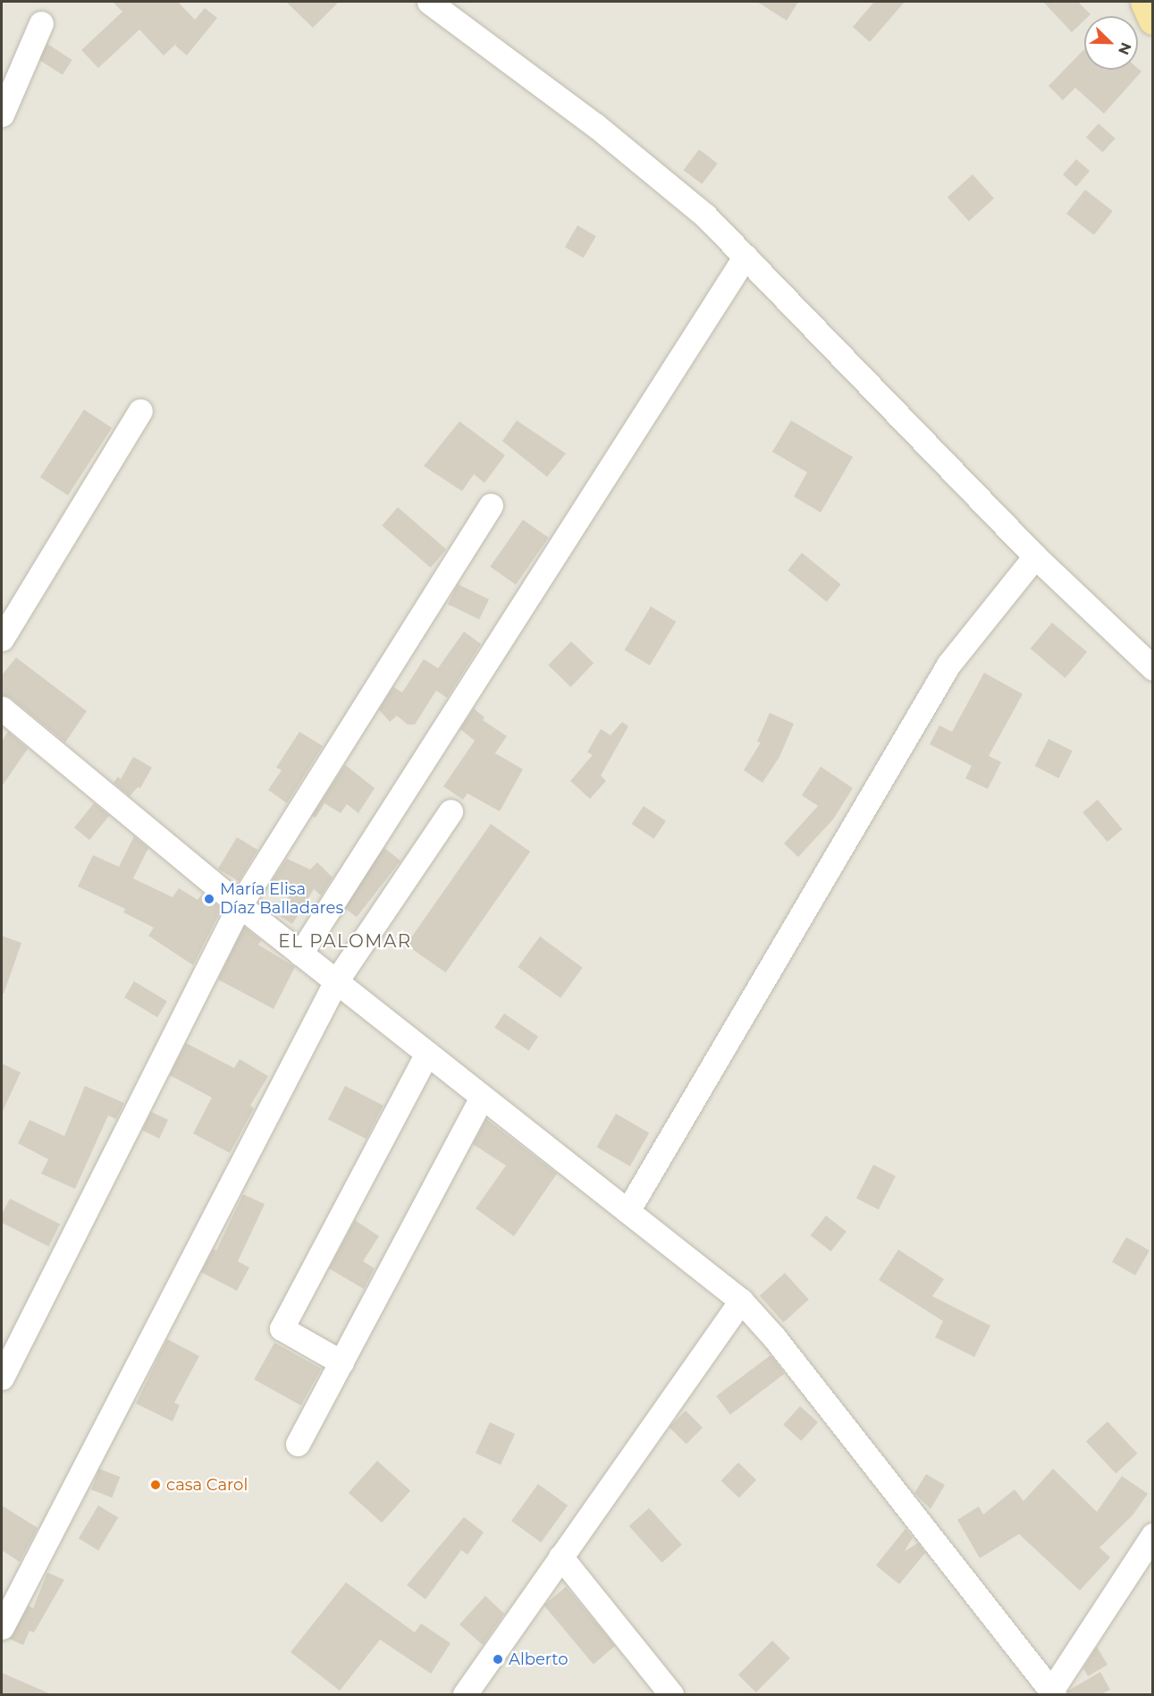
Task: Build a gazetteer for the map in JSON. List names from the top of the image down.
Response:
{
  "districts": ["EL PALOMAR"],
  "places": ["María Elisa Díaz Balladares", "casa Carol", "Alberto"],
  "north": "bottom right"
}
